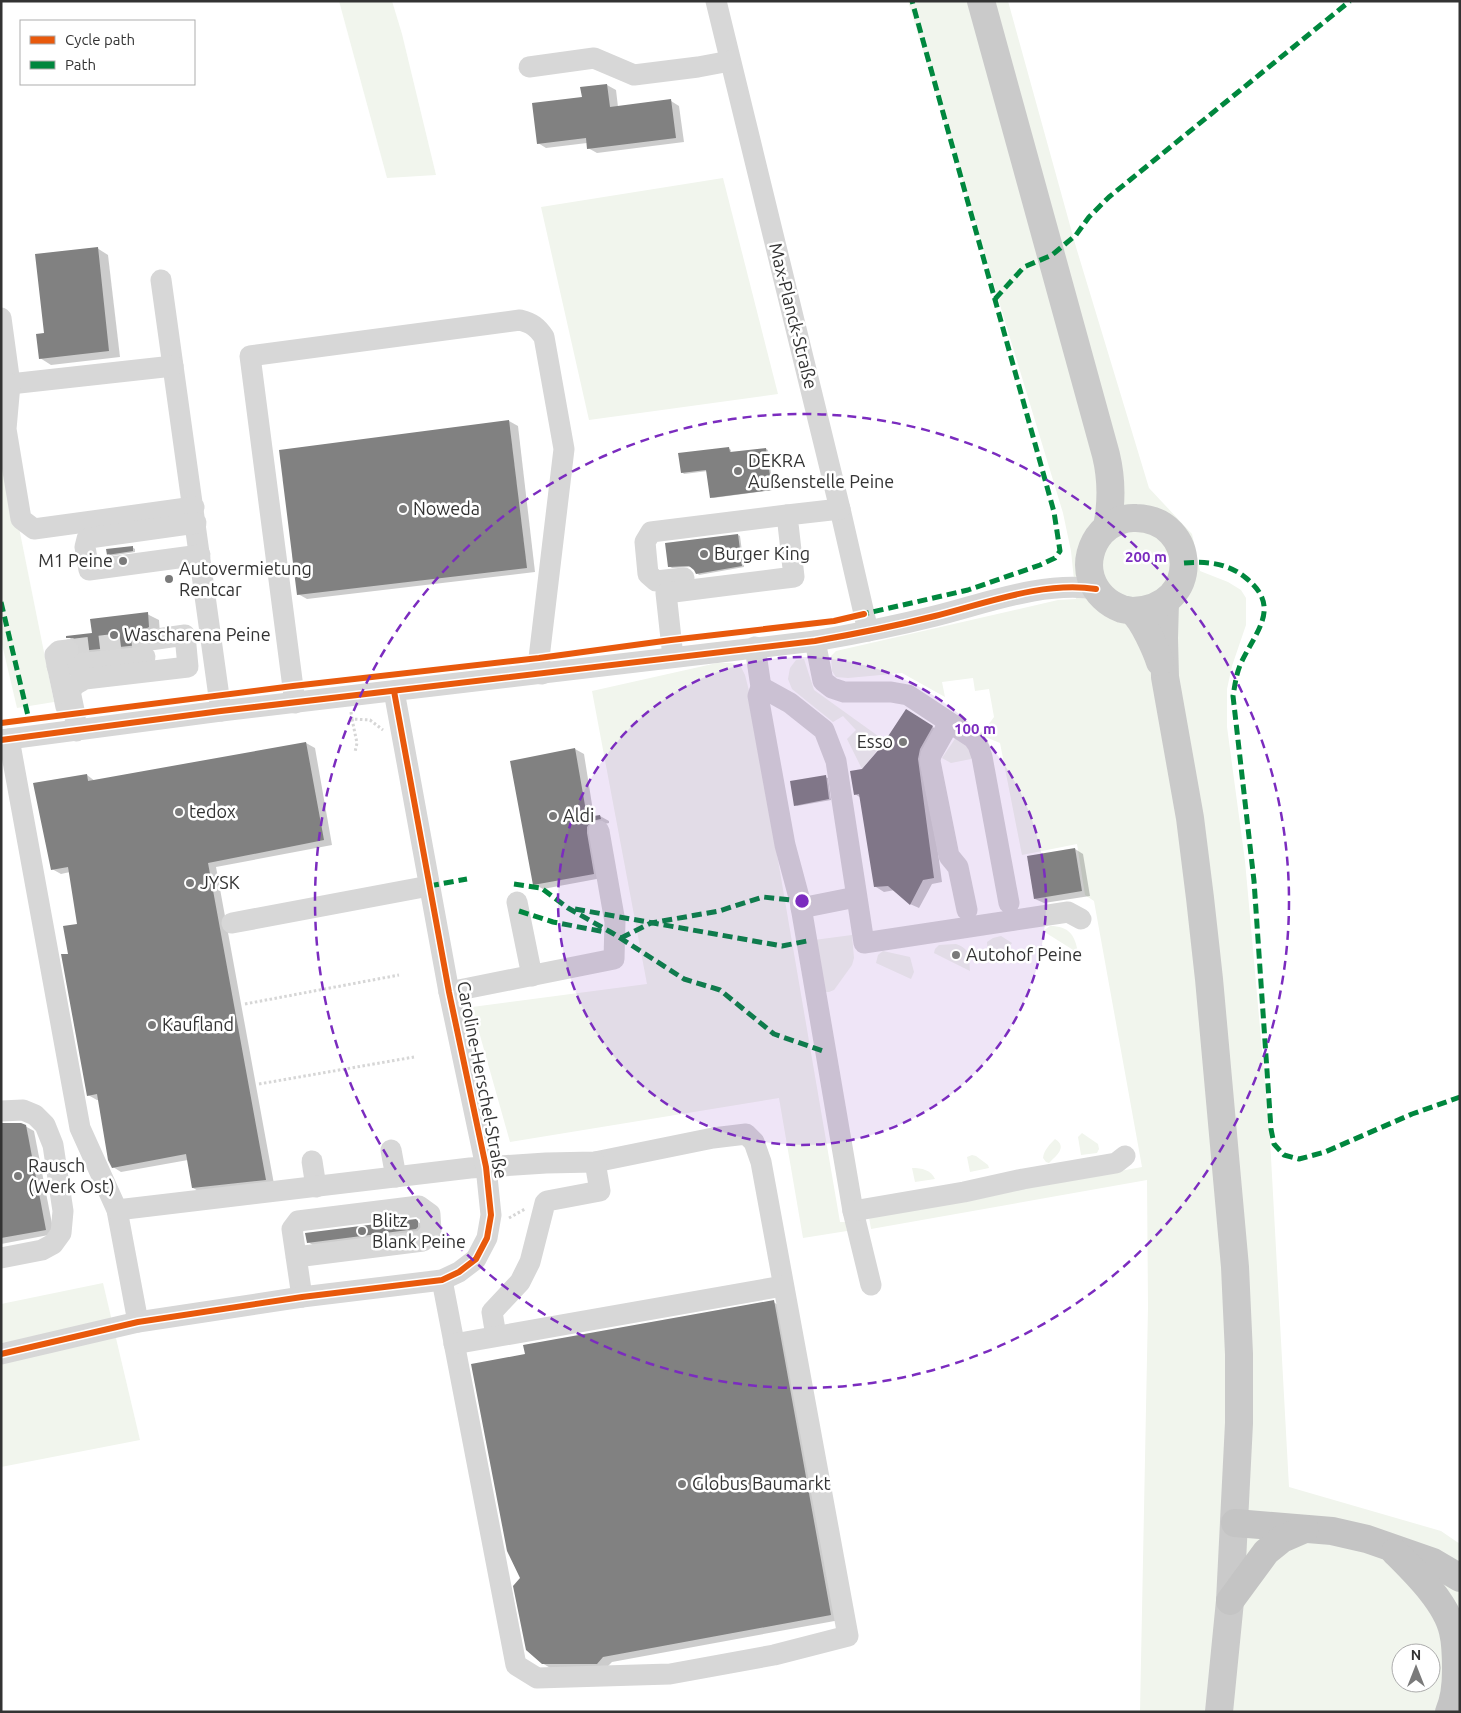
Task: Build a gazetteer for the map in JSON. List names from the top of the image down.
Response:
{
  "streets": {
    "street": ["Max-Planck-Straße", "Caroline-Herschel-Straße"]
  },
  "places": [
    "DEKRA Außenstelle Peine",
    "Noweda",
    "Burger King",
    "M1 Peine",
    "Autovermietung Rentcar",
    "Wascharena Peine",
    "Esso",
    "tedox",
    "Aldi",
    "JYSK",
    "Autohof Peine",
    "Kaufland",
    "Rausch (Werk Ost)",
    "Blitz Blank Peine",
    "Globus Baumarkt"
  ],
  "legend": ["Cycle path", "Path"],
  "north": "top",
  "rings": ["200 m", "100 m"]
}
